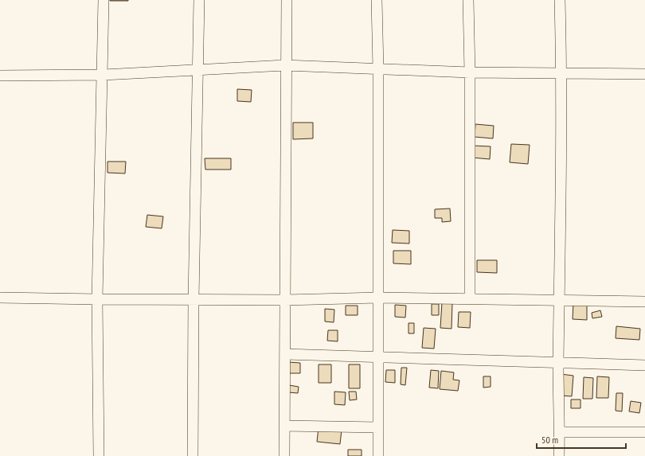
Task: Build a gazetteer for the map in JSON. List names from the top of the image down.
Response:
{
  "scale_bar": "50 m"
}
